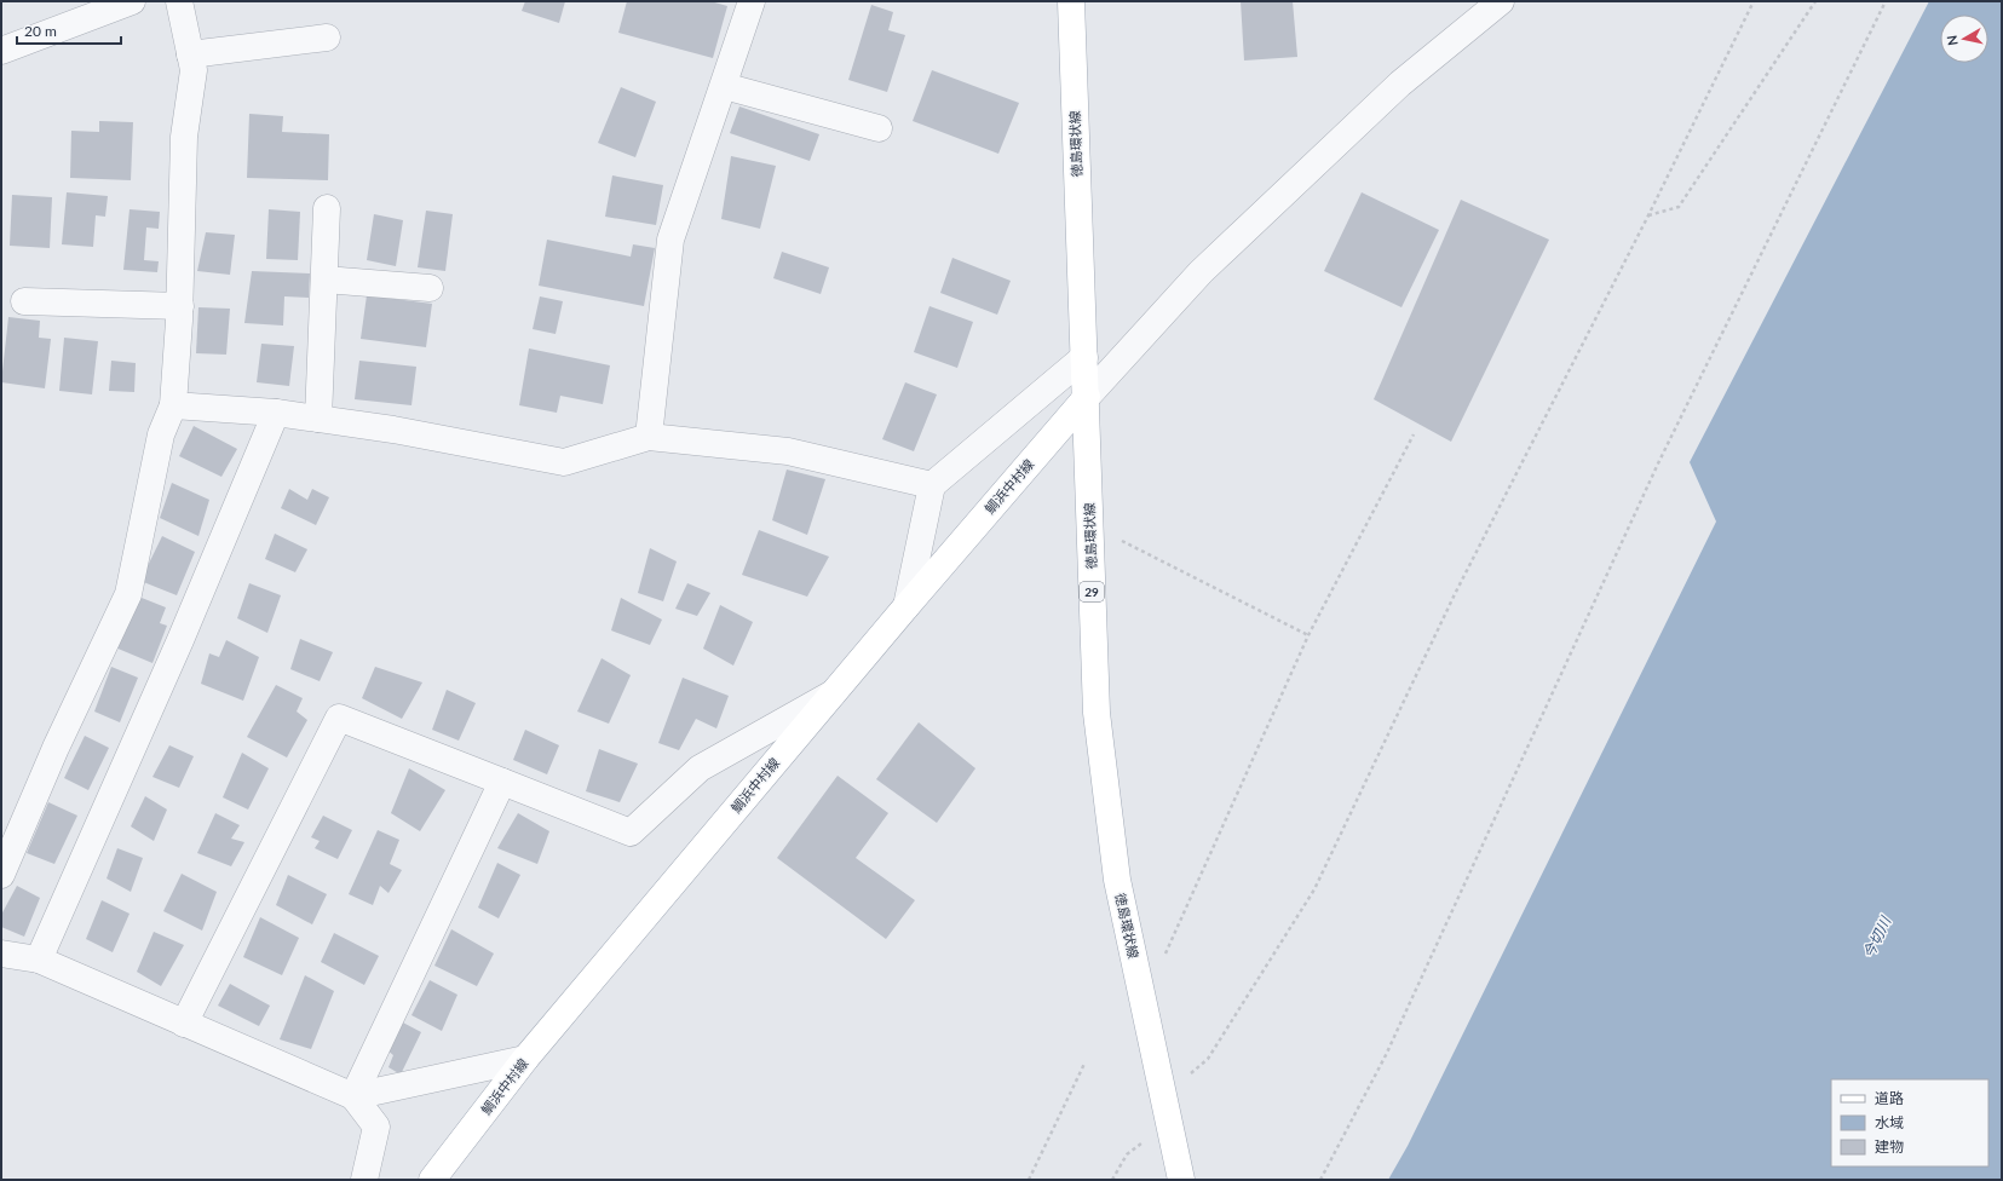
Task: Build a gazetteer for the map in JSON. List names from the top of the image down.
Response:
{
  "streets": {
    "main road": ["徳島環状線", "鯛浜中村線", "29"]
  },
  "crossings": [
    ["徳島環状線", "鯛浜中村線"]
  ],
  "water": ["今切川"],
  "legend": ["道路", "水域", "建物"],
  "scale_bar": "20 m",
  "north": "left"
}
